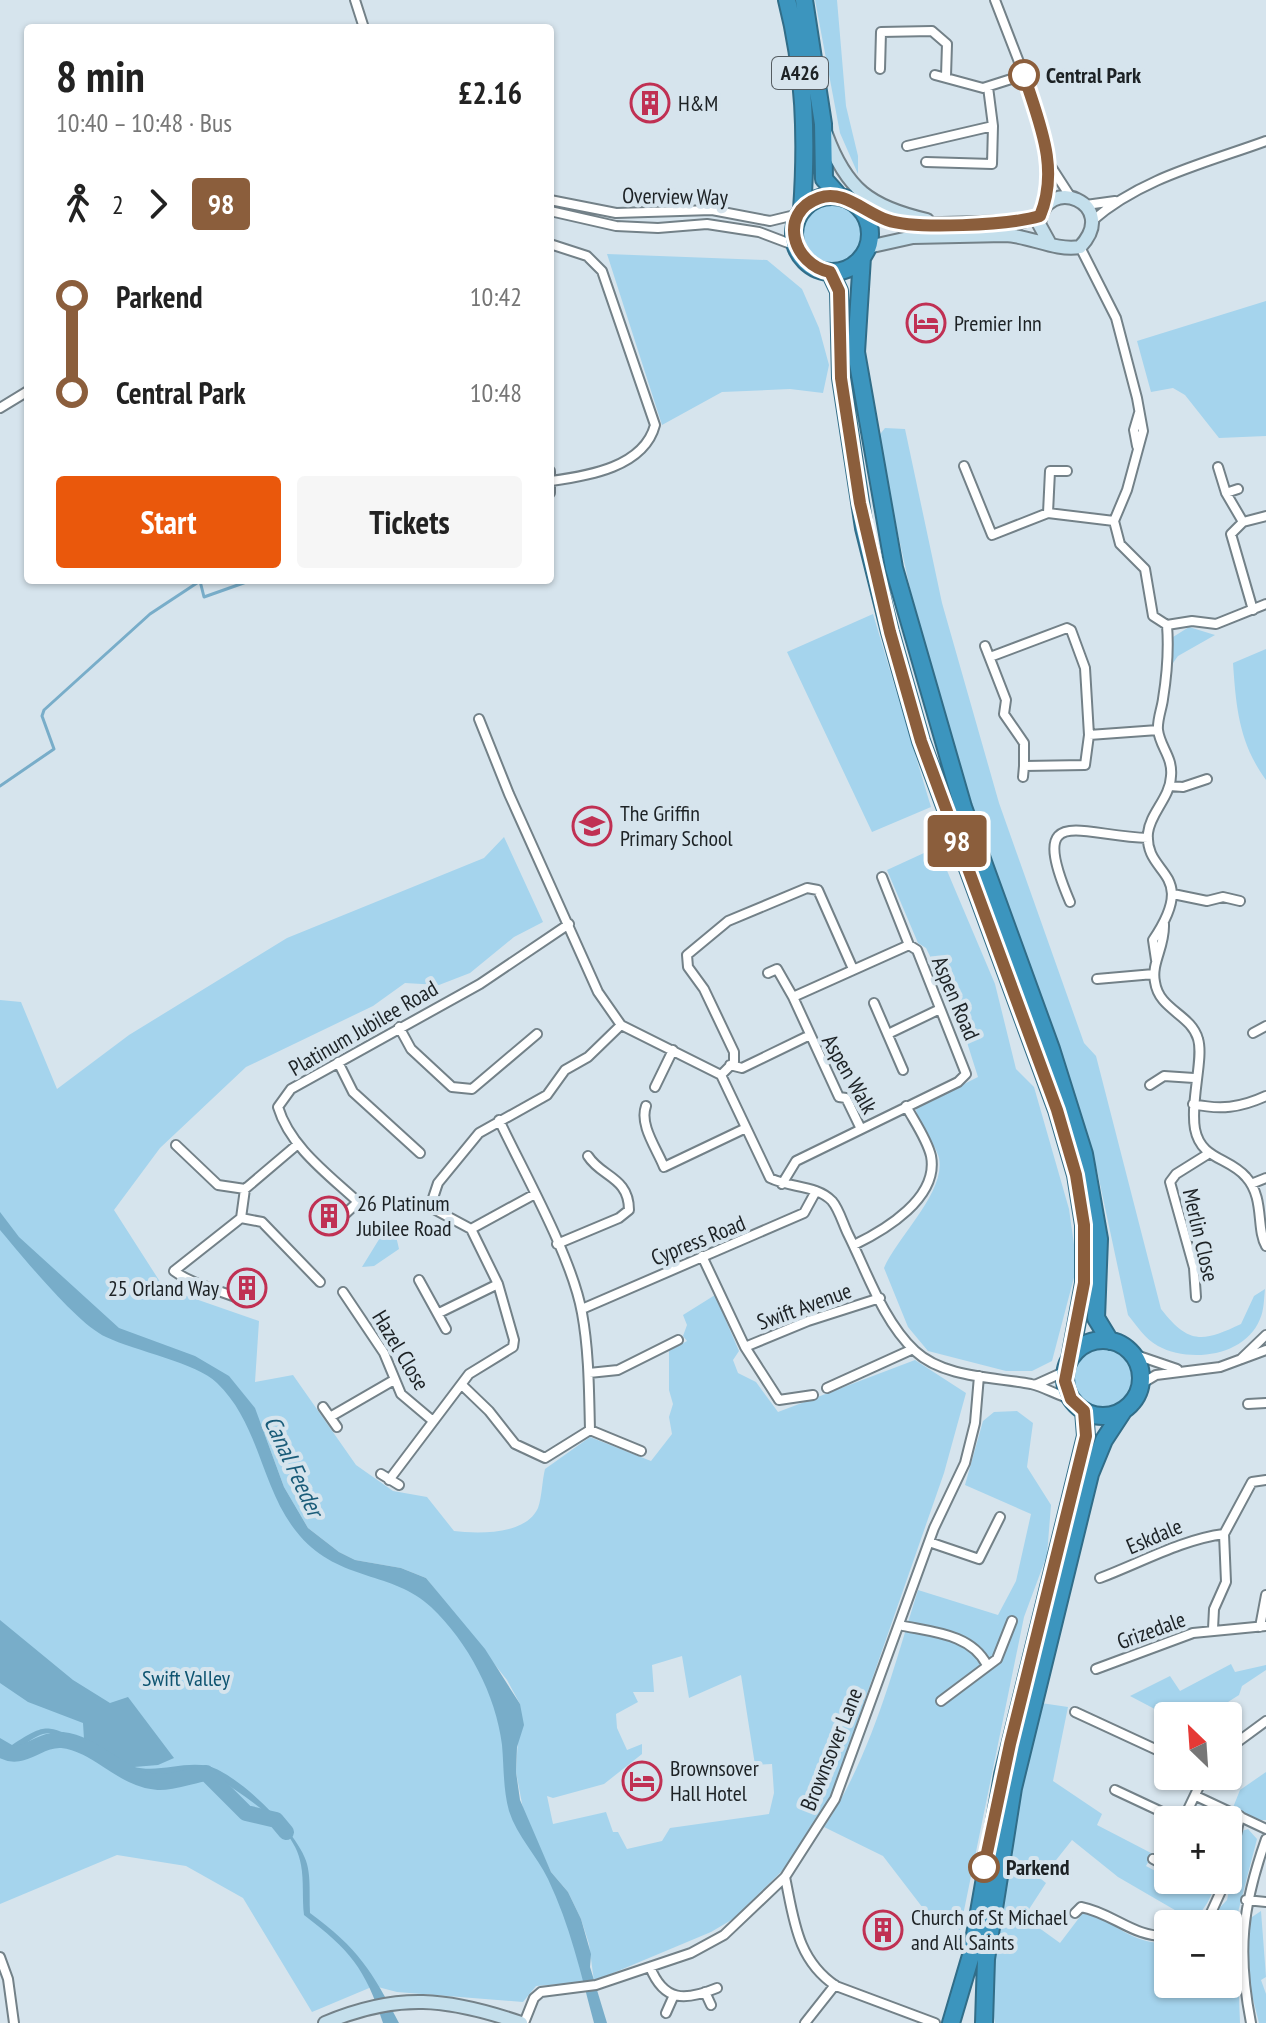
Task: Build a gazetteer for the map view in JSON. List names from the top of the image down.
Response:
{
  "streets": {
    "highway": ["A426"],
    "street": [
      "Overview Way",
      "Aspen Road",
      "Platinum Jubilee Road",
      "Aspen Walk",
      "Merlin Close",
      "Cypress Road",
      "Swift Avenue",
      "Hazel Close",
      "Eskdale",
      "Grizedale",
      "Brownsover Lane"
    ]
  },
  "crossings": [
    ["A426", "Overview Way"],
    ["Aspen Road", "Aspen Walk"],
    ["Cypress Road", "Swift Avenue"]
  ],
  "water": ["Canal Feeder"],
  "parks": ["Swift Valley"],
  "places": {
    "other": ["Central Park", "Parkend"],
    "building": [
      "H&M",
      "26 Platinum Jubilee Road",
      "25 Orland Way",
      "Church of St Michael and All Saints"
    ],
    "hotel": ["Premier Inn", "Brownsover Hall Hotel"],
    "school or university": ["The Griffin Primary School"]
  },
  "lines": ["bus line 98"],
  "north": "top left",
  "page": {
    "on_map": "98",
    "heading": ["8 min", "10:40 – 10:48 · Bus", "£2.16"],
    "legs": ["2", "98"],
    "list": [
      {
        "name": "Parkend",
        "value": "10:42"
      },
      {
        "name": "Central Park",
        "value": "10:48"
      }
    ],
    "buttons": ["Start", "Tickets"],
    "map_buttons": ["+", "−"]
  }
}
